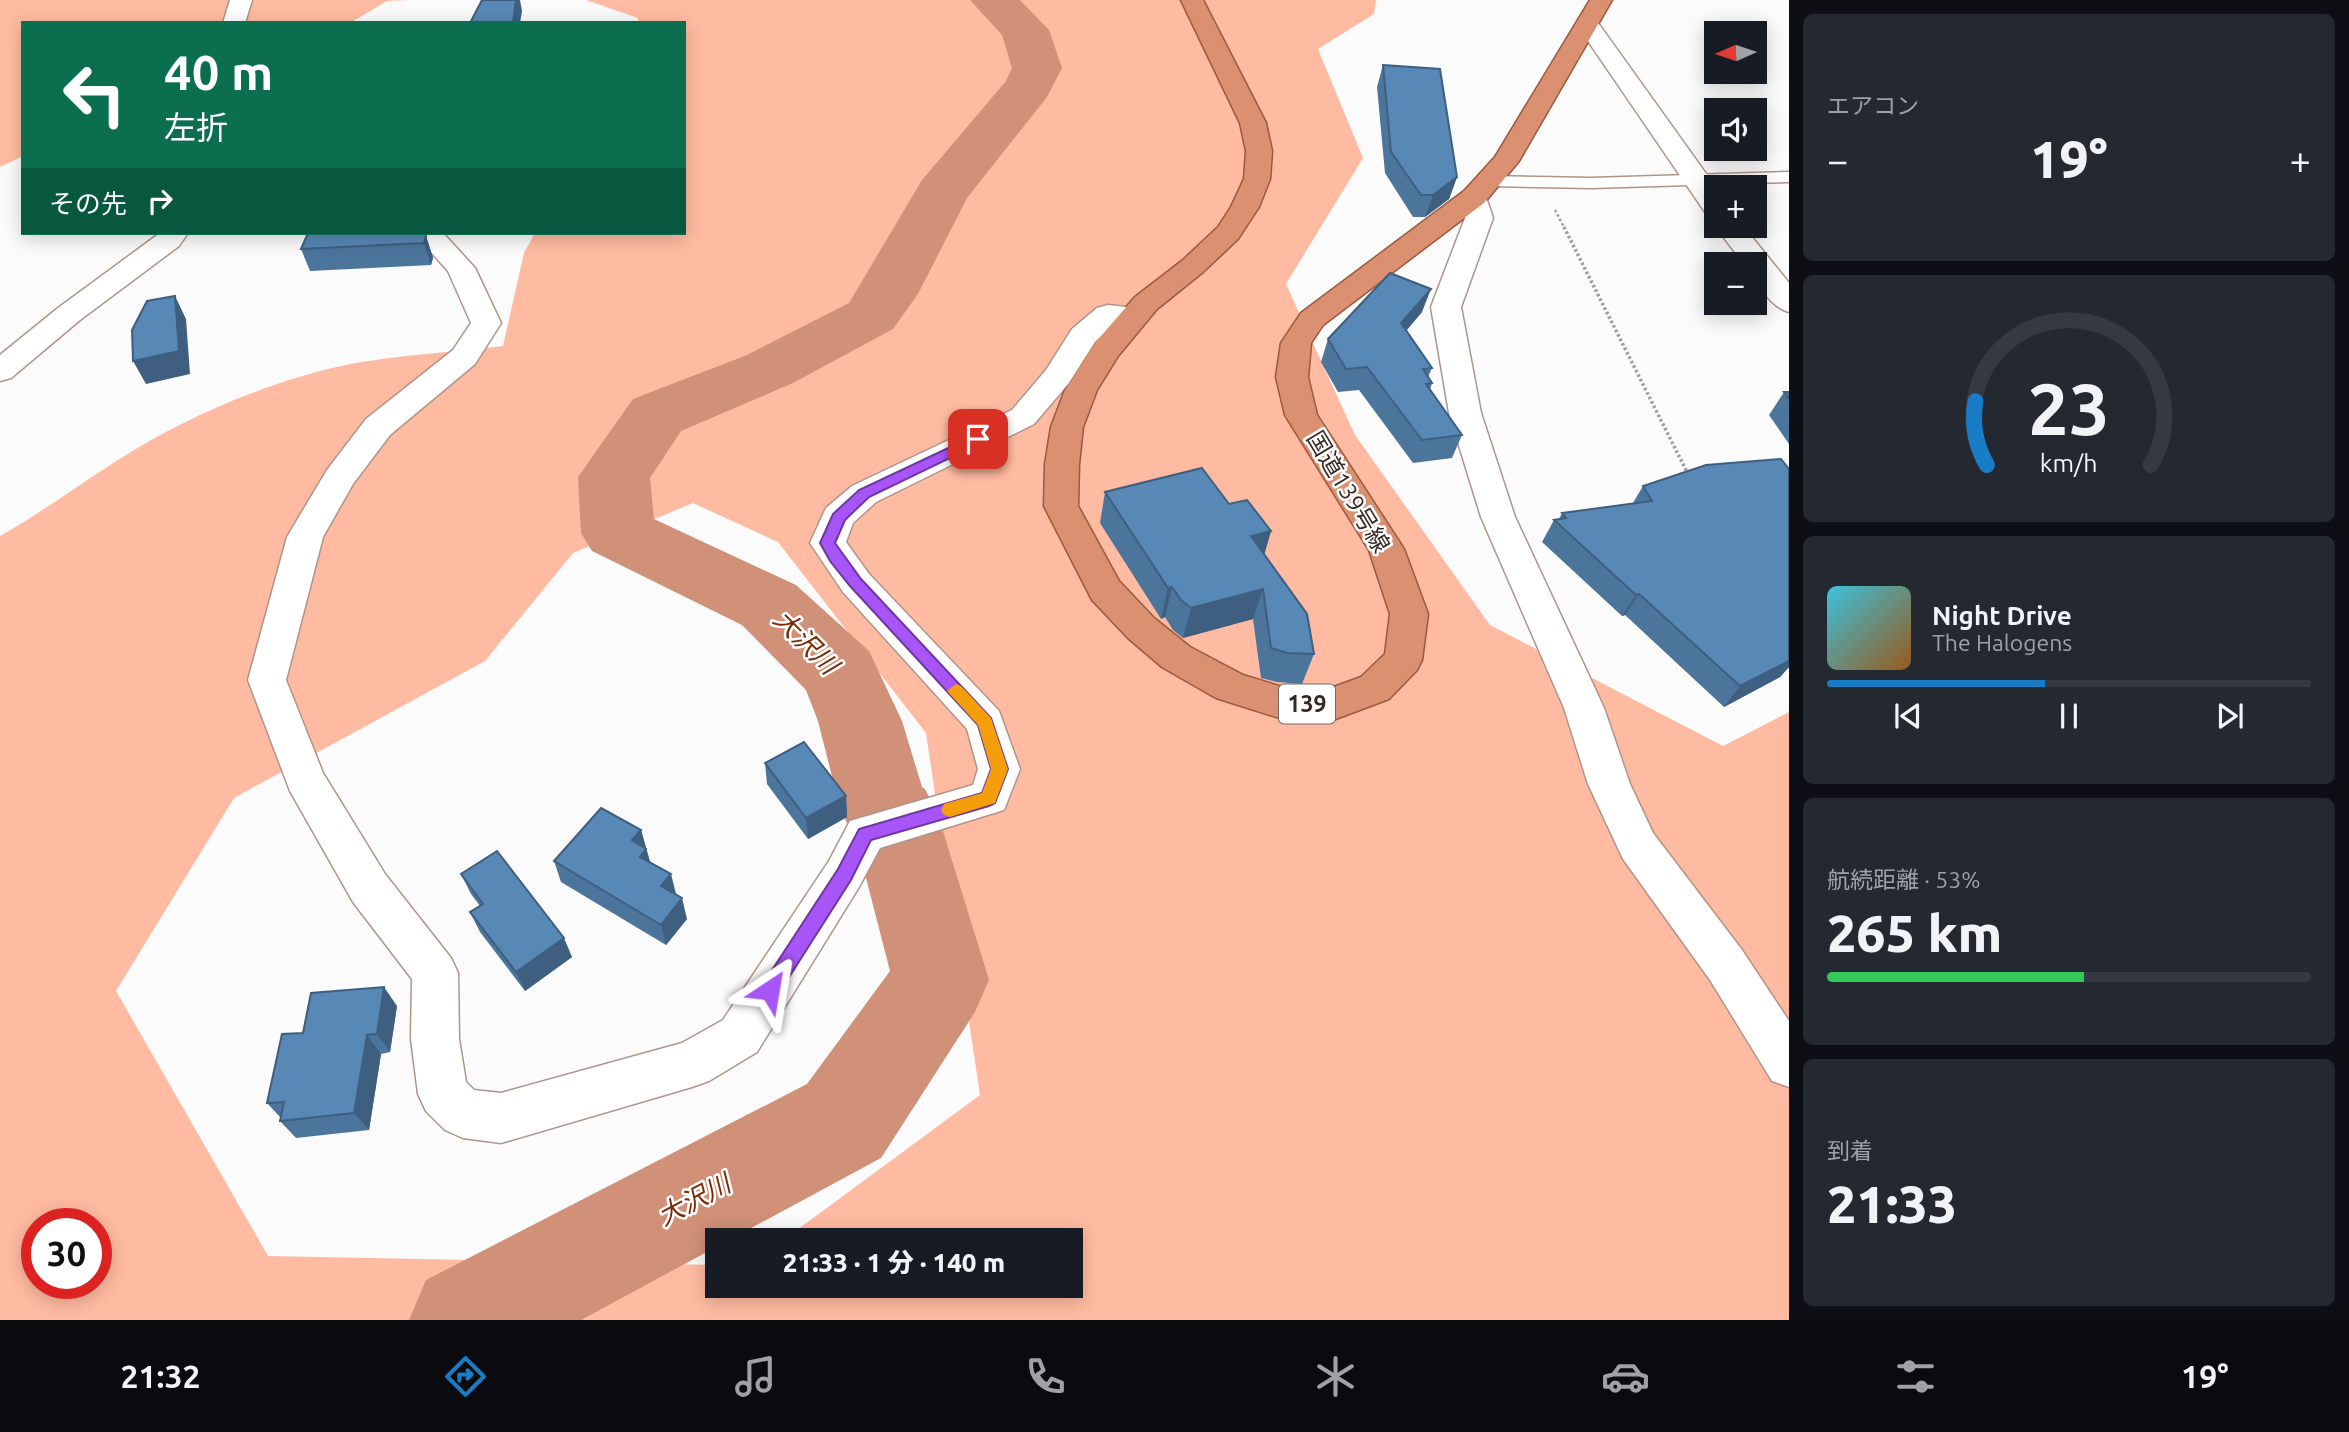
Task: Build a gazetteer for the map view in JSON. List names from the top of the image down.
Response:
{
  "streets": {
    "highway": ["国道139号線", "139"]
  },
  "water": ["大沢川"],
  "north": "left",
  "page": {
    "tile": [
      "エアコン",
      ["航続距離 · 53%", "265 km"],
      ["到着", "21:33"]
    ],
    "map_buttons": ["+", "−"],
    "turn": ["40 m", "左折"],
    "heat": ["−", "19°", "+"],
    "then": "その先",
    "song": ["Night Drive", "The Halogens"],
    "limit": "30",
    "trip": "21:33 · 1 分 · 140 m",
    "tabs": ["21:32", "19°"],
    "gauge": ["23", "km/h"]
  }
}
